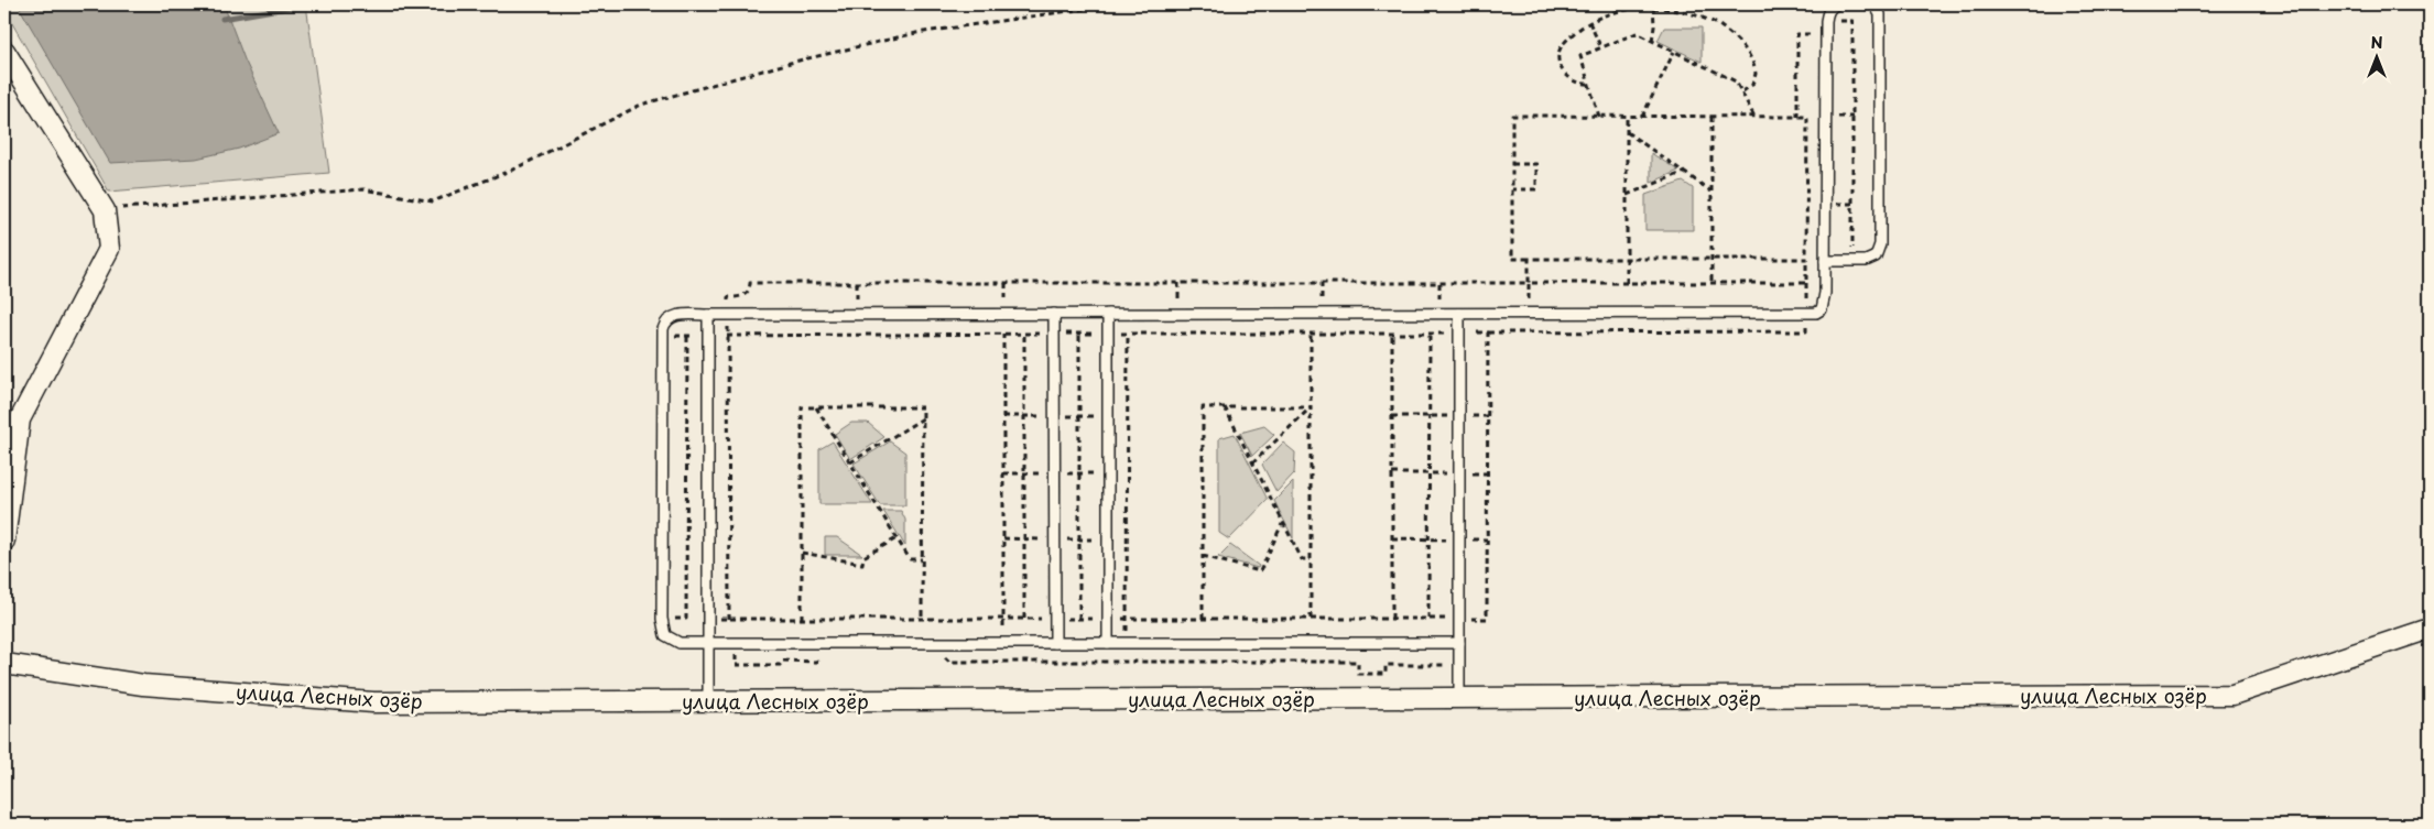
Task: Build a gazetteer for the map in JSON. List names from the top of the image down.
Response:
{
  "streets": {
    "street": ["улица Лесных озёр"]
  },
  "north": "top"
}
